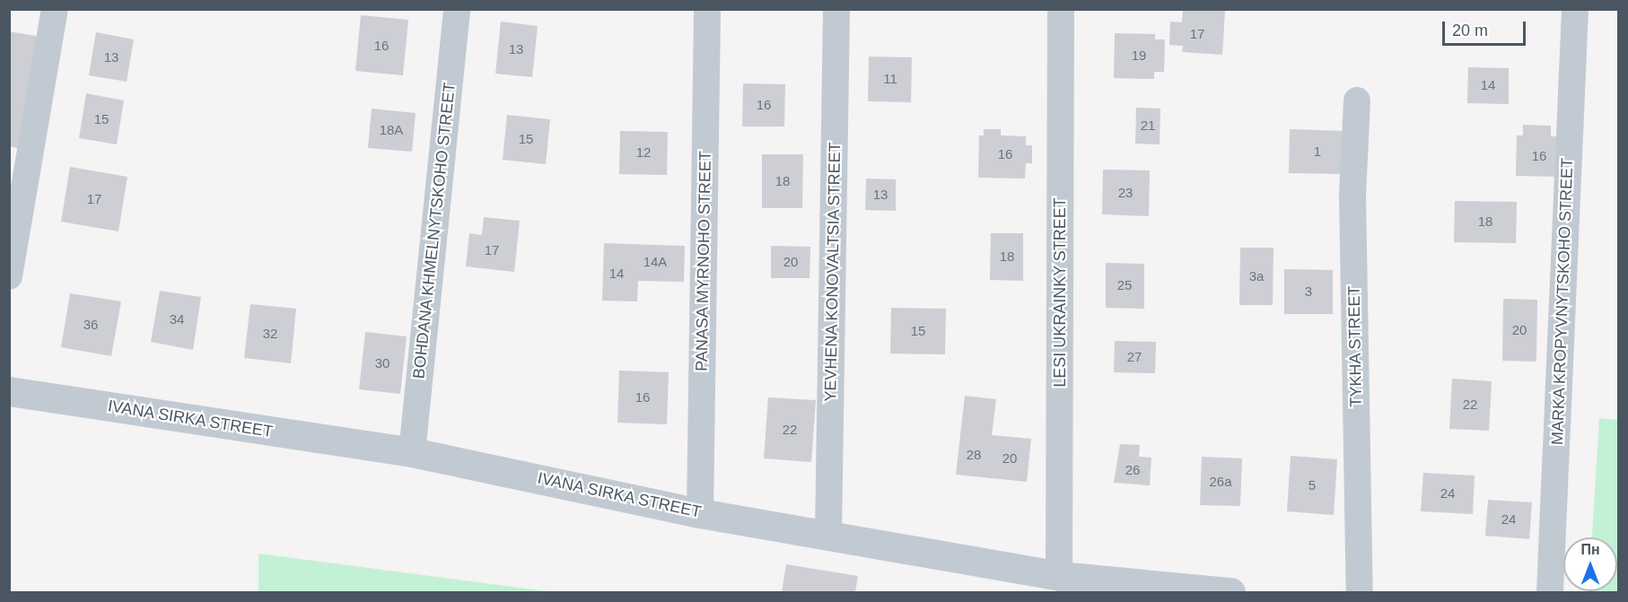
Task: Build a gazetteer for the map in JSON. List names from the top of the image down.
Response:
{
  "streets": {
    "street": [
      "BOHDANA KHMELNYTSKOHO STREET",
      "PANASA MYRNOHO STREET",
      "YEVHENA KONOVALTSIA STREET",
      "LESI UKRAINKY STREET",
      "MARKA KROPYVNYTSKOHO STREET",
      "TYKHA STREET",
      "IVANA SIRKA STREET"
    ]
  },
  "crossings": [
    ["BOHDANA KHMELNYTSKOHO STREET", "IVANA SIRKA STREET"],
    ["PANASA MYRNOHO STREET", "IVANA SIRKA STREET"],
    ["YEVHENA KONOVALTSIA STREET", "IVANA SIRKA STREET"],
    ["LESI UKRAINKY STREET", "IVANA SIRKA STREET"]
  ],
  "house_numbers": [
    "17",
    "16",
    "13",
    "19",
    "13",
    "11",
    "14",
    "16",
    "15",
    "21",
    "18А",
    "15",
    "1",
    "12",
    "16",
    "16",
    "18",
    "23",
    "13",
    "17",
    "18",
    "17",
    "18",
    "14А",
    "20",
    "14",
    "3а",
    "25",
    "3",
    "34",
    "36",
    "20",
    "15",
    "32",
    "27",
    "30",
    "16",
    "22",
    "22",
    "28",
    "20",
    "26",
    "26а",
    "5",
    "24",
    "24"
  ],
  "scale_bar": "20 m",
  "north": "top"
}
